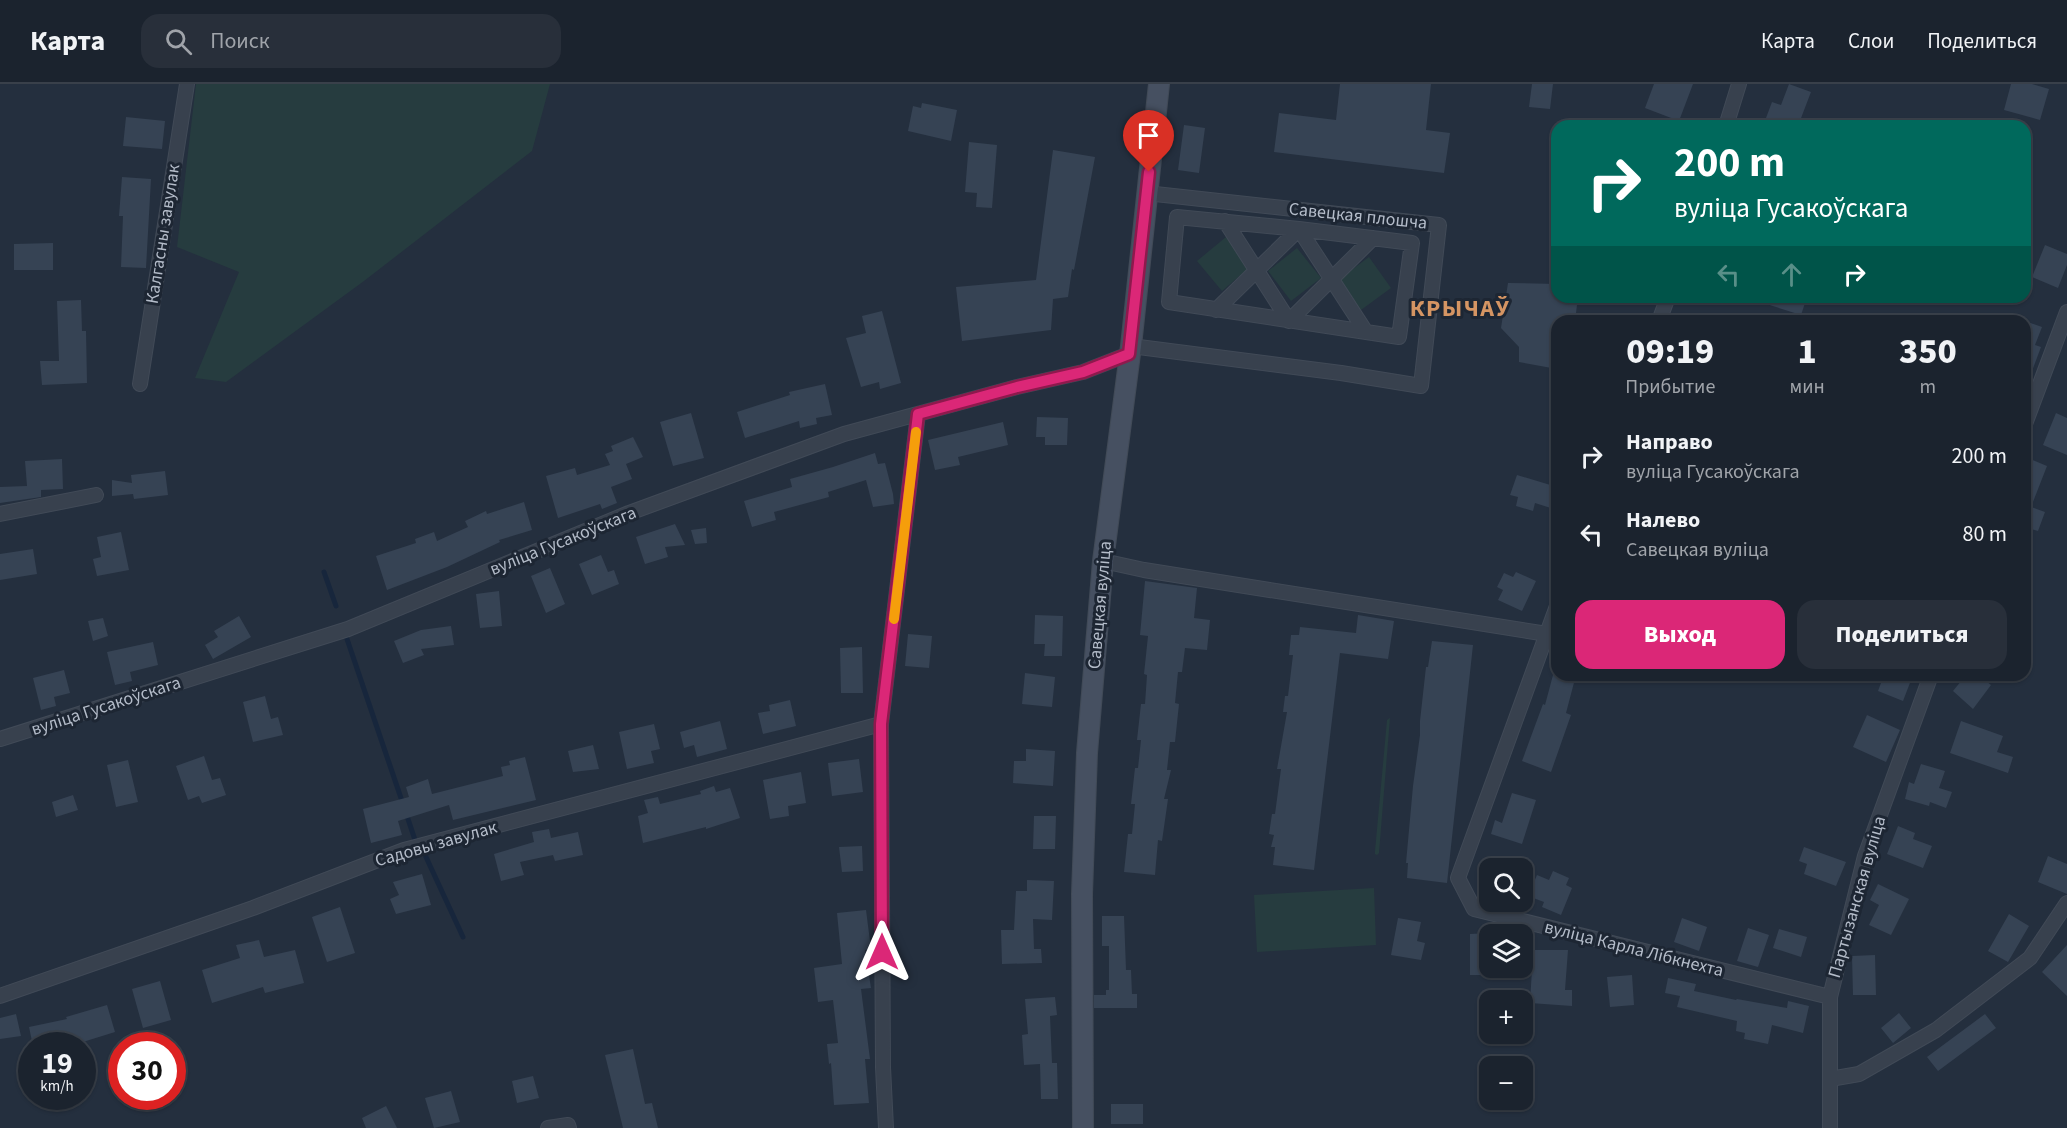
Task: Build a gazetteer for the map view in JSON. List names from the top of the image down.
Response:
{
  "streets": {
    "street": [
      "Савецкая плошча",
      "Калгасны завулак",
      "вуліца Гусакоўскага",
      "Савецкая вуліца",
      "Садовы завулак",
      "Партызанская вуліца",
      "вуліца Карла Лібкнехта"
    ]
  },
  "crossings": [
    ["Савецкая плошча", "вуліца Гусакоўскага"],
    ["Савецкая плошча", "Савецкая вуліца"],
    ["вуліца Гусакоўскага", "Савецкая вуліца"],
    ["Партызанская вуліца", "вуліца Карла Лібкнехта"]
  ],
  "districts": ["КРЫЧАЎ"],
  "page": {
    "header": "Карта",
    "search": "Поиск",
    "nav": ["Карта", "Слои", "Поделиться"],
    "turn": ["200 m", "вуліца Гусакоўскага"],
    "eta": [
      "09:19",
      "Прибытие",
      "1",
      "мин",
      "350",
      "m"
    ],
    "list": [
      {
        "name": "Направо",
        "note": "вуліца Гусакоўскага",
        "value": "200 m"
      },
      {
        "name": "Налево",
        "note": "Савецкая вуліца",
        "value": "80 m"
      }
    ],
    "buttons": ["Выход", "Поделиться"],
    "map_buttons": ["+", "−"],
    "speed": "19 km/h",
    "limit": "30"
  }
}
